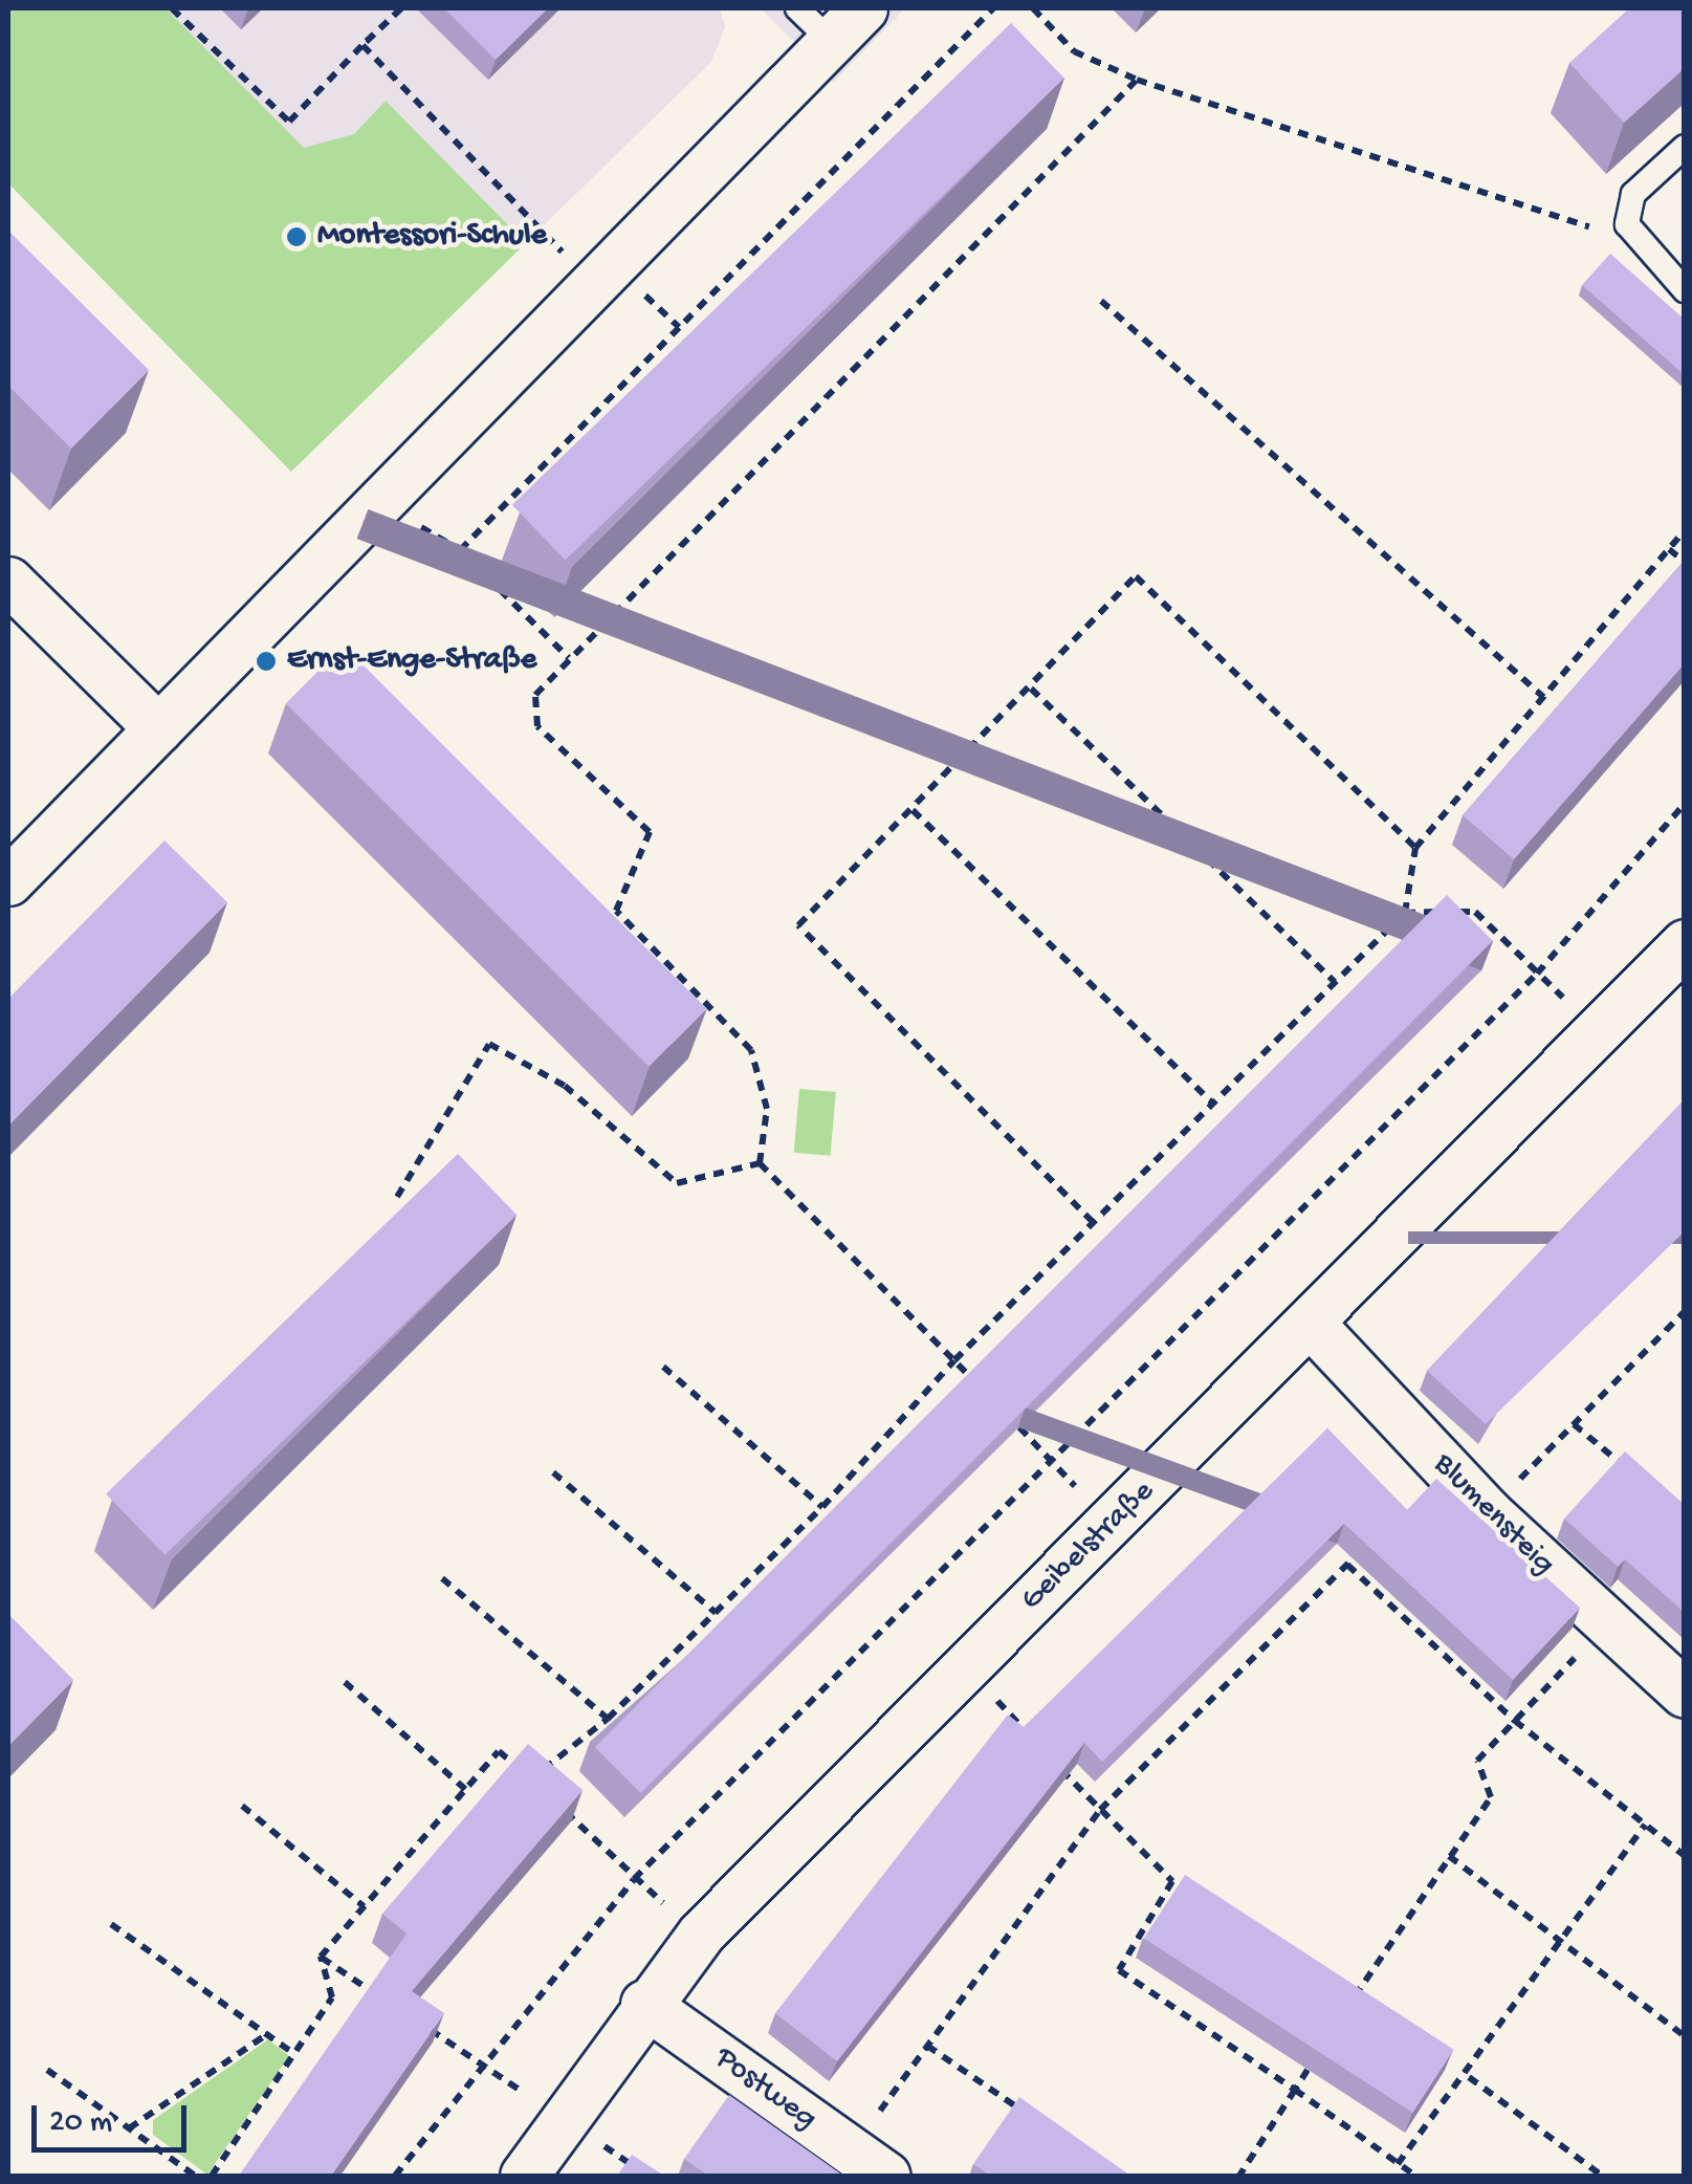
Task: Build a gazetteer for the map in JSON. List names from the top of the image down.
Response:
{
  "streets": {
    "street": ["Blumensteig", "Geibelstraße", "Postweg"]
  },
  "crossings": [
    ["Blumensteig", "Geibelstraße"],
    ["Geibelstraße", "Postweg"]
  ],
  "places": ["Montessori-Schule", "Ernst-Enge-Straße"],
  "scale_bar": "20 m"
}
